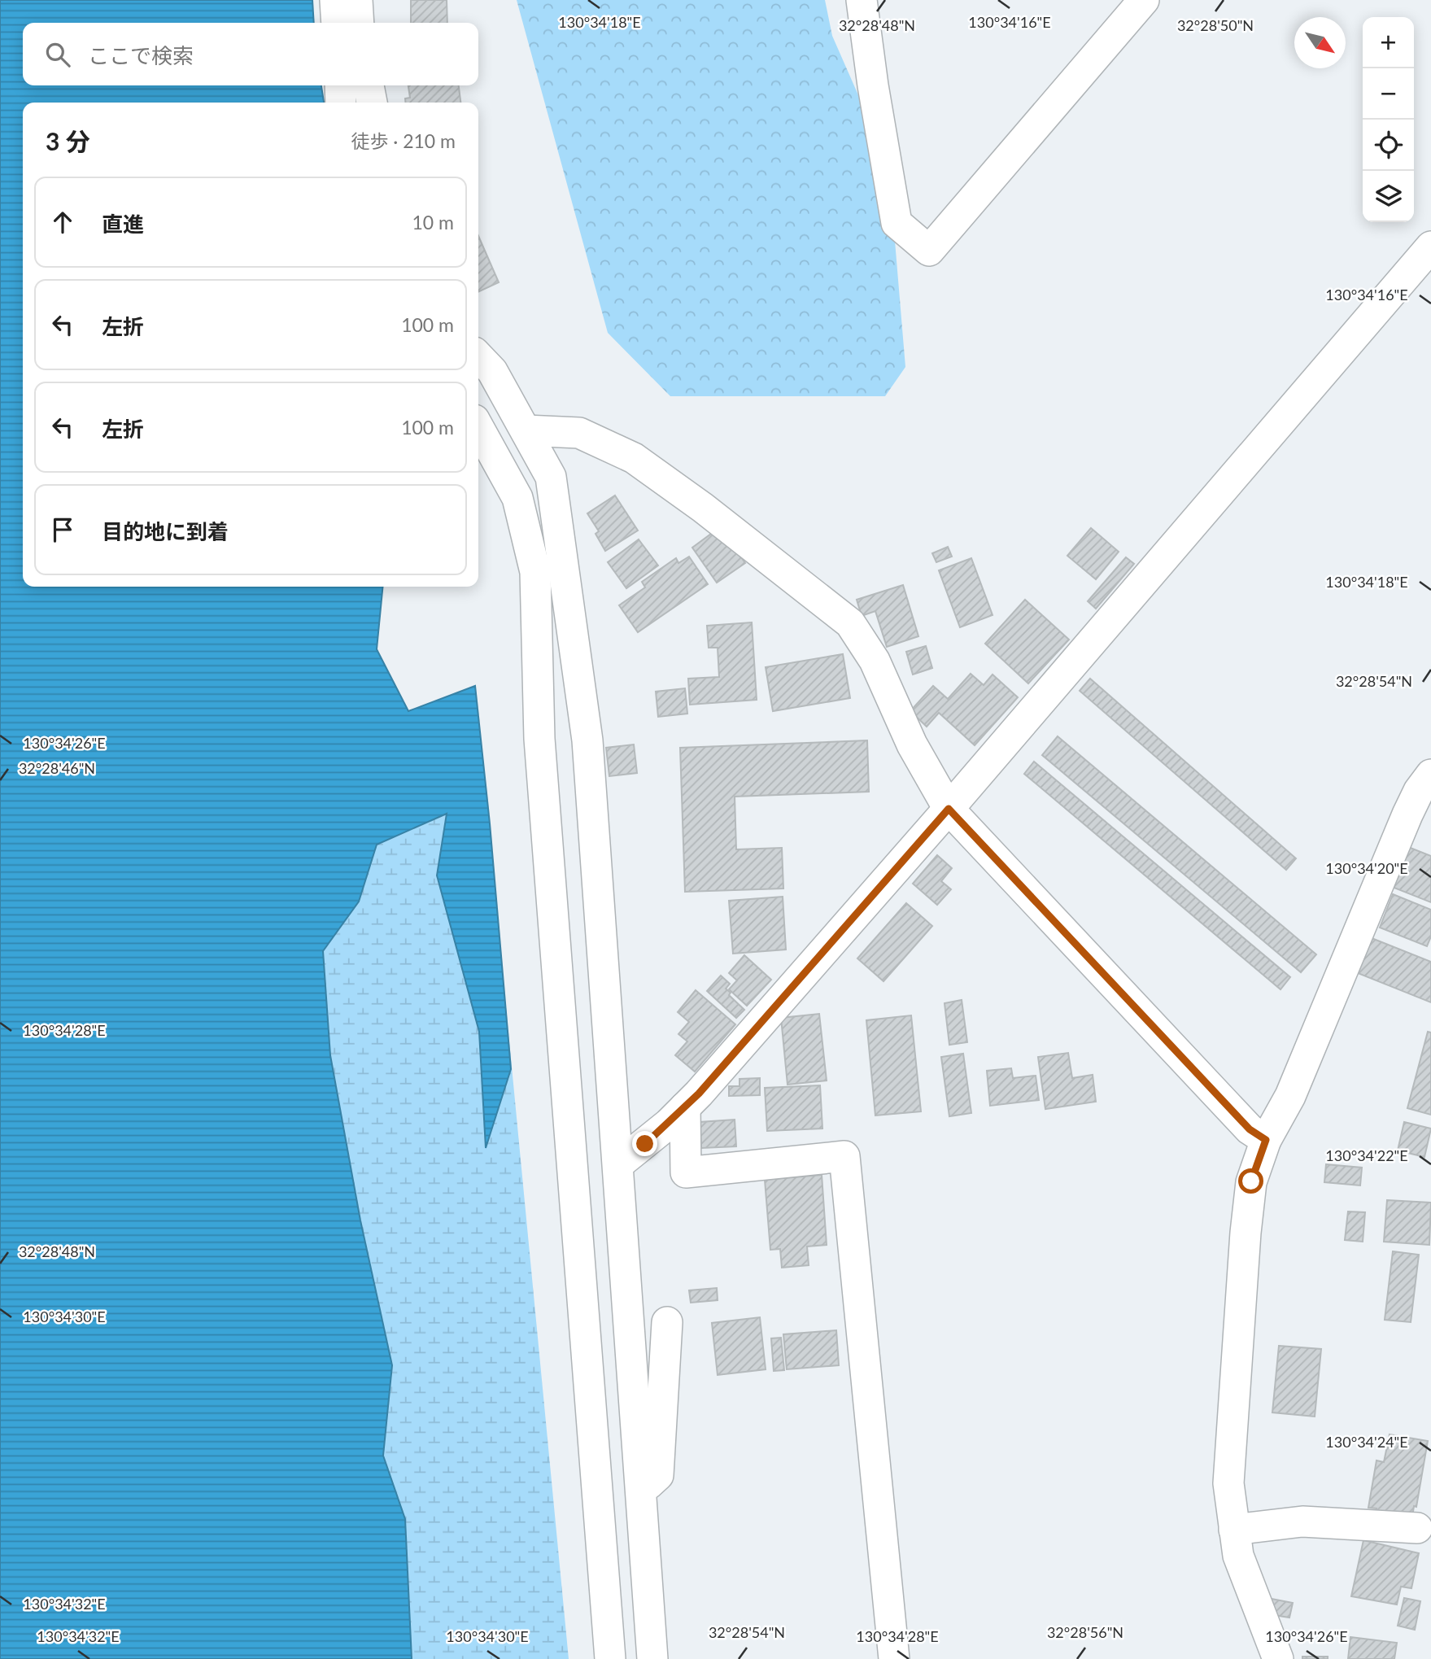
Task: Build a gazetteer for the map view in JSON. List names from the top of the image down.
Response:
{
  "north": "bottom right",
  "page": {
    "map_buttons": ["+", "−"],
    "search": "ここで検索",
    "heading": ["3 分", "徒歩 · 210 m"],
    "list": [
      ["直進", "10 m"],
      ["左折", "100 m"],
      ["左折", "100 m"],
      "目的地に到着"
    ]
  },
  "coordinates": [
    "130°34'18\"E",
    "130°34'16\"E",
    "32°28'48\"N",
    "32°28'50\"N",
    "32°28'54\"N",
    "130°34'26\"E",
    "32°28'46\"N",
    "130°34'20\"E",
    "130°34'28\"E",
    "130°34'22\"E",
    "130°34'30\"E",
    "130°34'24\"E",
    "130°34'32\"E",
    "32°28'56\"N"
  ]
}
